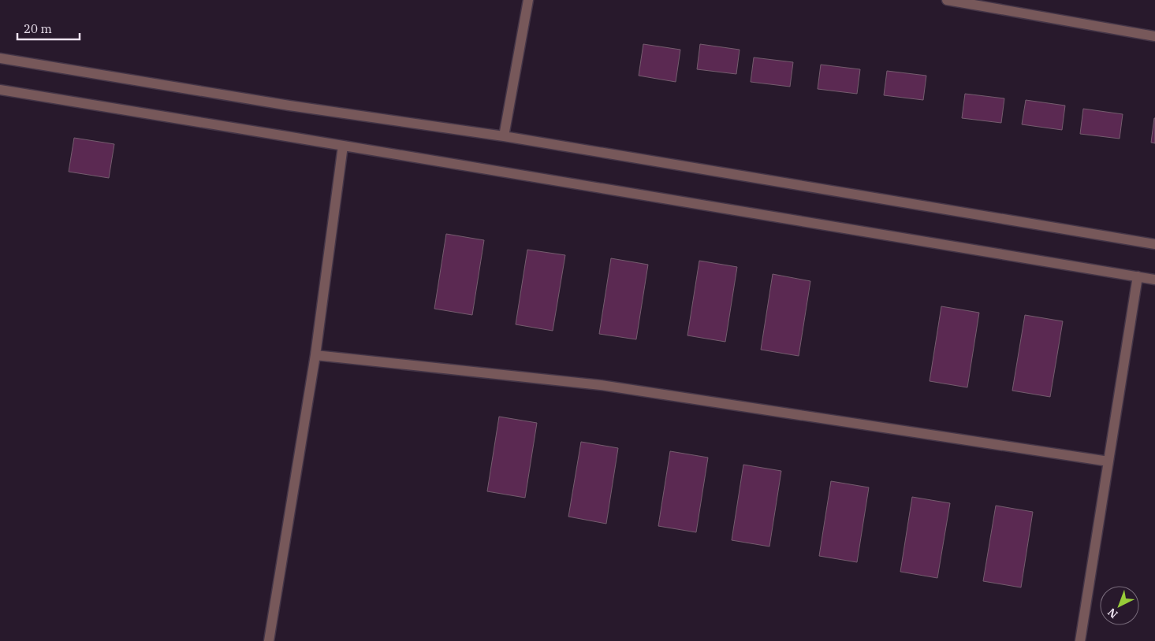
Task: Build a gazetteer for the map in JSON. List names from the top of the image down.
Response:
{
  "scale_bar": "20 m",
  "north": "bottom left"
}
